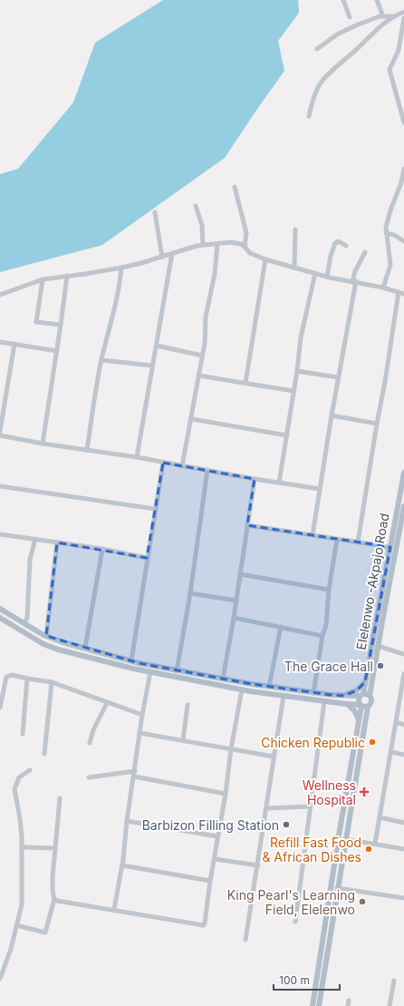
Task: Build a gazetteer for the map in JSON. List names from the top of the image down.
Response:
{
  "streets": {
    "main road": ["Elelenwo -Akpajo Road"]
  },
  "places": {
    "other": [
      "The Grace Hall",
      "Chicken Republic",
      "Barbizon Filling Station",
      "Refill Fast Food & African Dishes",
      "King Pearl's Learning Field, Elelenwo"
    ],
    "health": ["Wellness Hospital"]
  },
  "scale_bar": "100 m"
}
